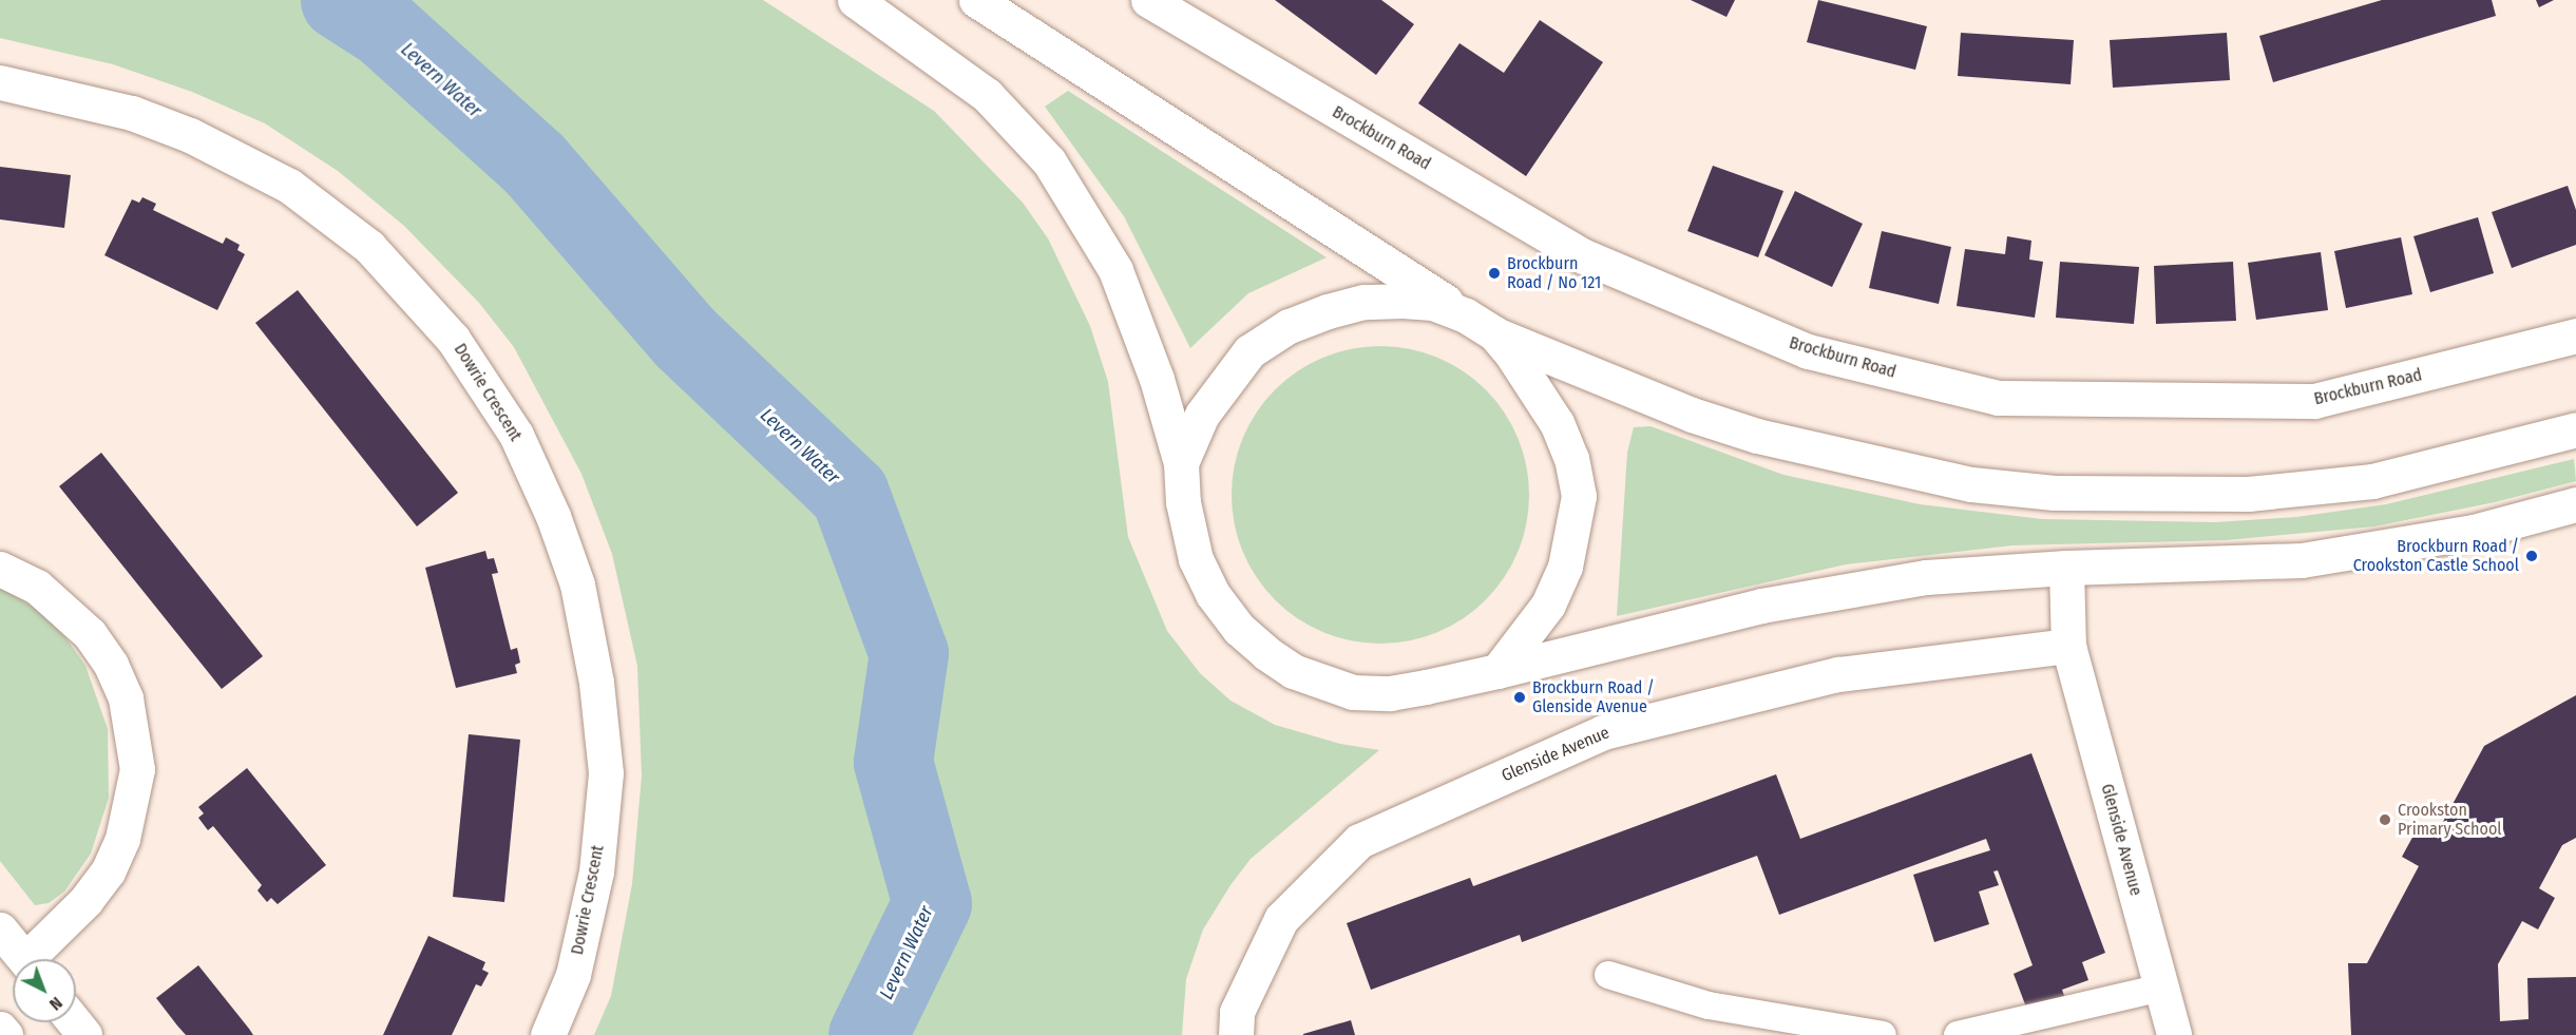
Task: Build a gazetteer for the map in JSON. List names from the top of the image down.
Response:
{
  "streets": {
    "street": ["Brockburn Road", "Dowrie Crescent", "Glenside Avenue"]
  },
  "water": ["Levern Water"],
  "places": [
    "Brockburn Road / No 121",
    "Brockburn Road / Crookston Castle School",
    "Brockburn Road / Glenside Avenue",
    "Crookston Primary School"
  ],
  "north": "bottom right"
}
